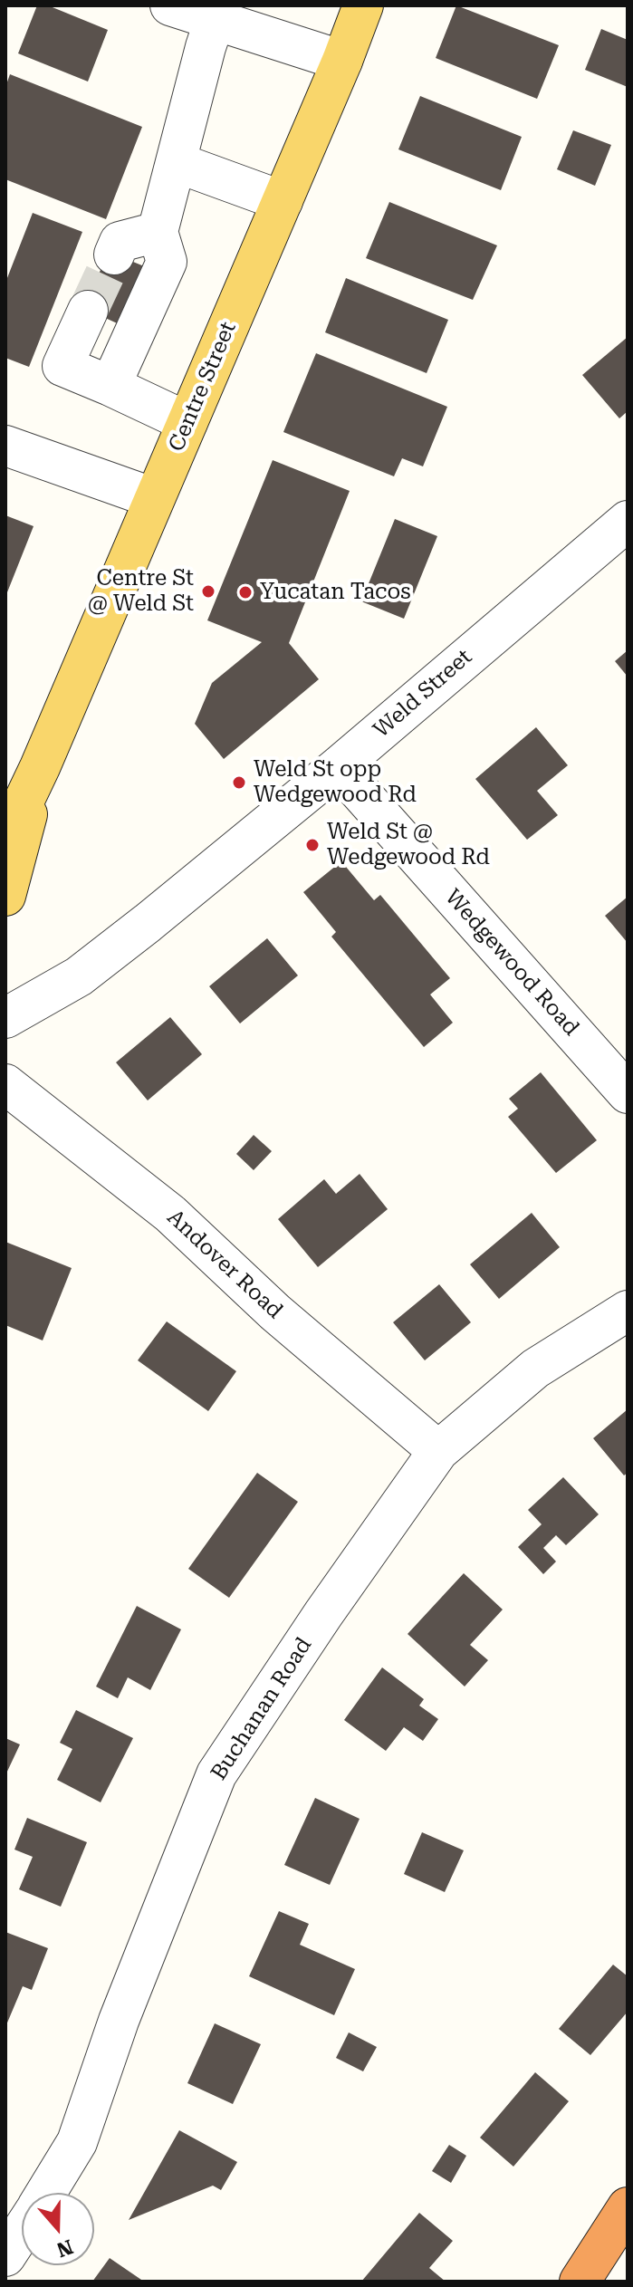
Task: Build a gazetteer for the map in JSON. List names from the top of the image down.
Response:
{
  "streets": {
    "main road": ["Centre Street"],
    "street": [
      "Weld Street",
      "Wedgewood Road",
      "Andover Road",
      "Buchanan Road"
    ]
  },
  "crossings": [
    ["Weld Street", "Wedgewood Road"],
    ["Andover Road", "Buchanan Road"]
  ],
  "places": [
    "Centre St @ Weld St",
    "Yucatan Tacos",
    "Weld St opp Wedgewood Rd",
    "Weld St @ Wedgewood Rd"
  ],
  "north": "bottom"
}
